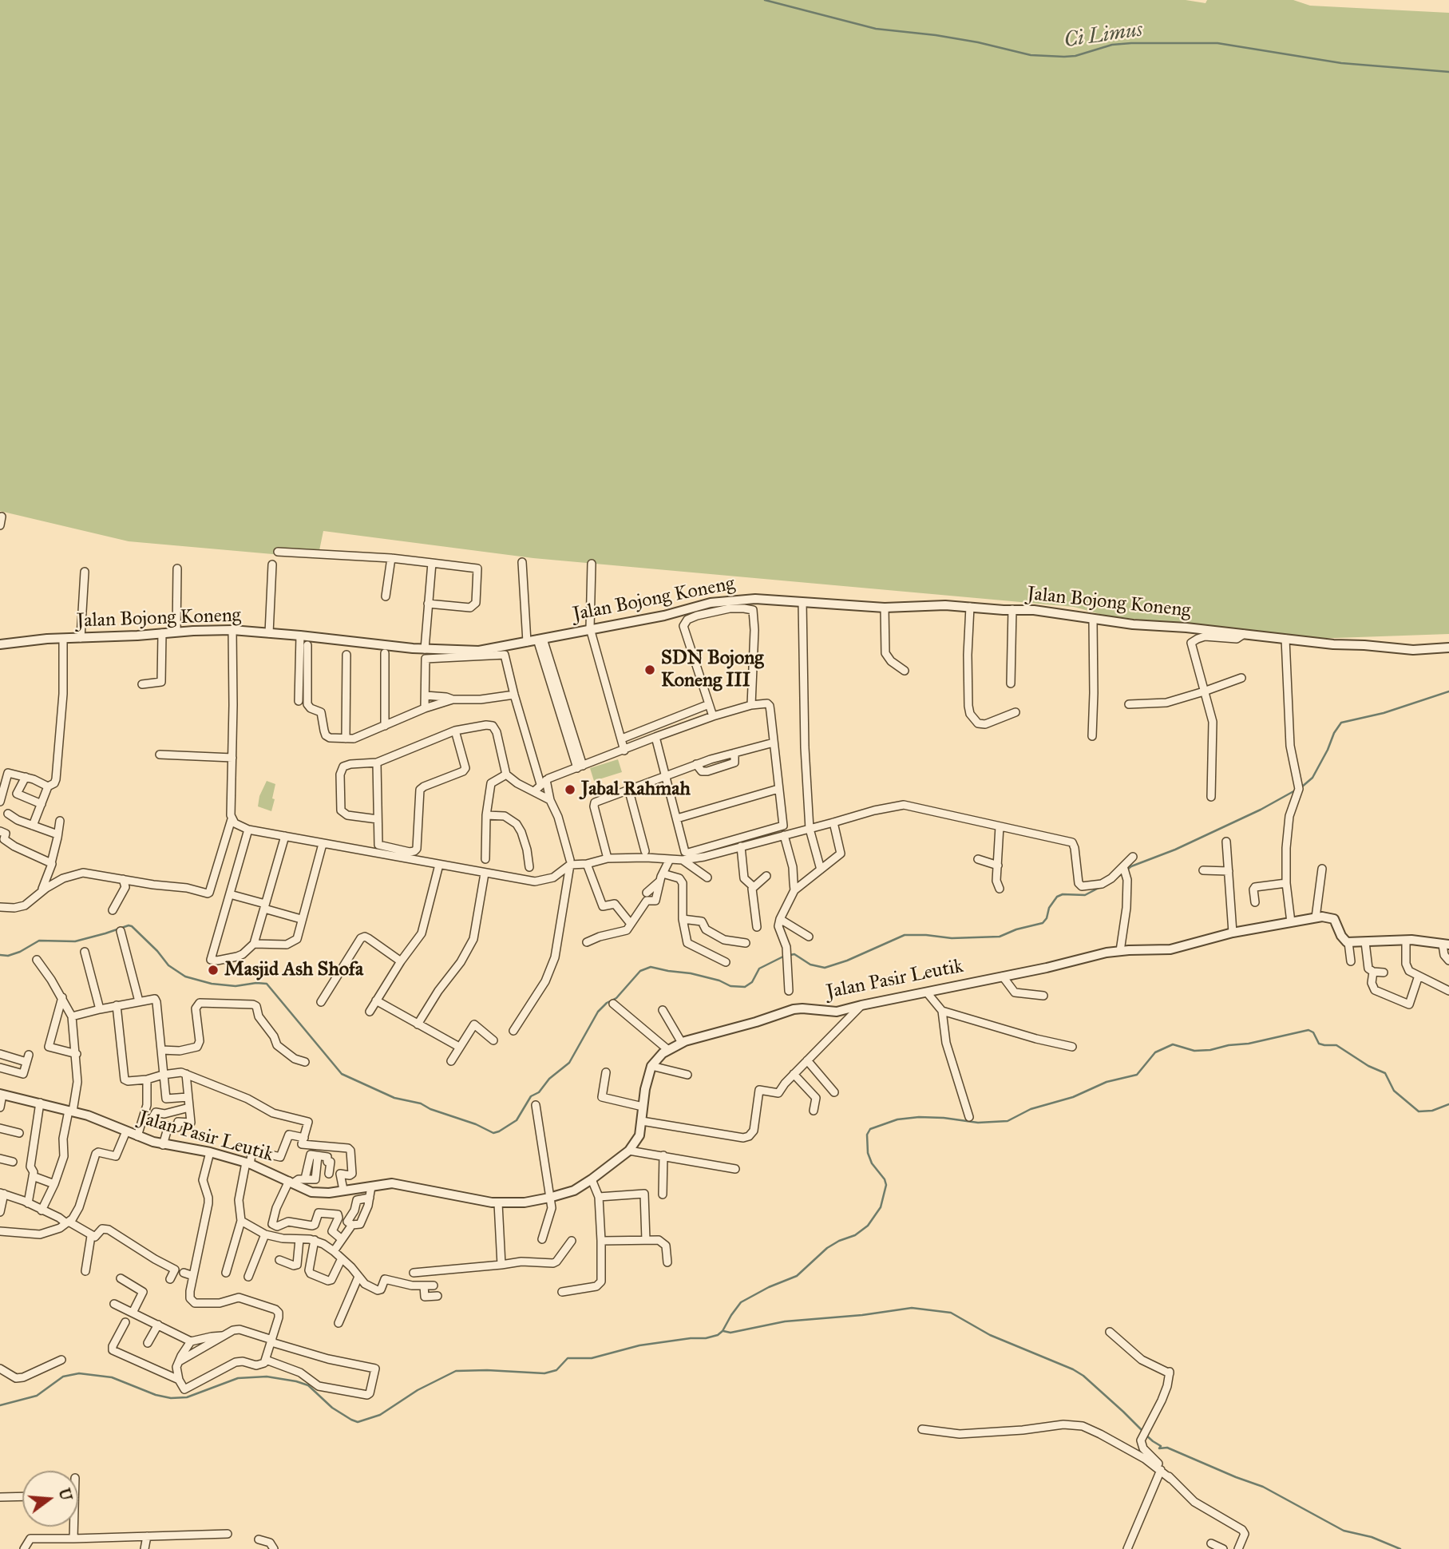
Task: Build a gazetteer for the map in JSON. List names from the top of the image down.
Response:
{
  "streets": {
    "street": ["Jalan Bojong Koneng", "Jalan Pasir Leutik"]
  },
  "water": ["Ci Limus"],
  "places": ["SDN Bojong Koneng III", "Jabal Rahmah", "Masjid Ash Shofa"],
  "north": "right"
}
